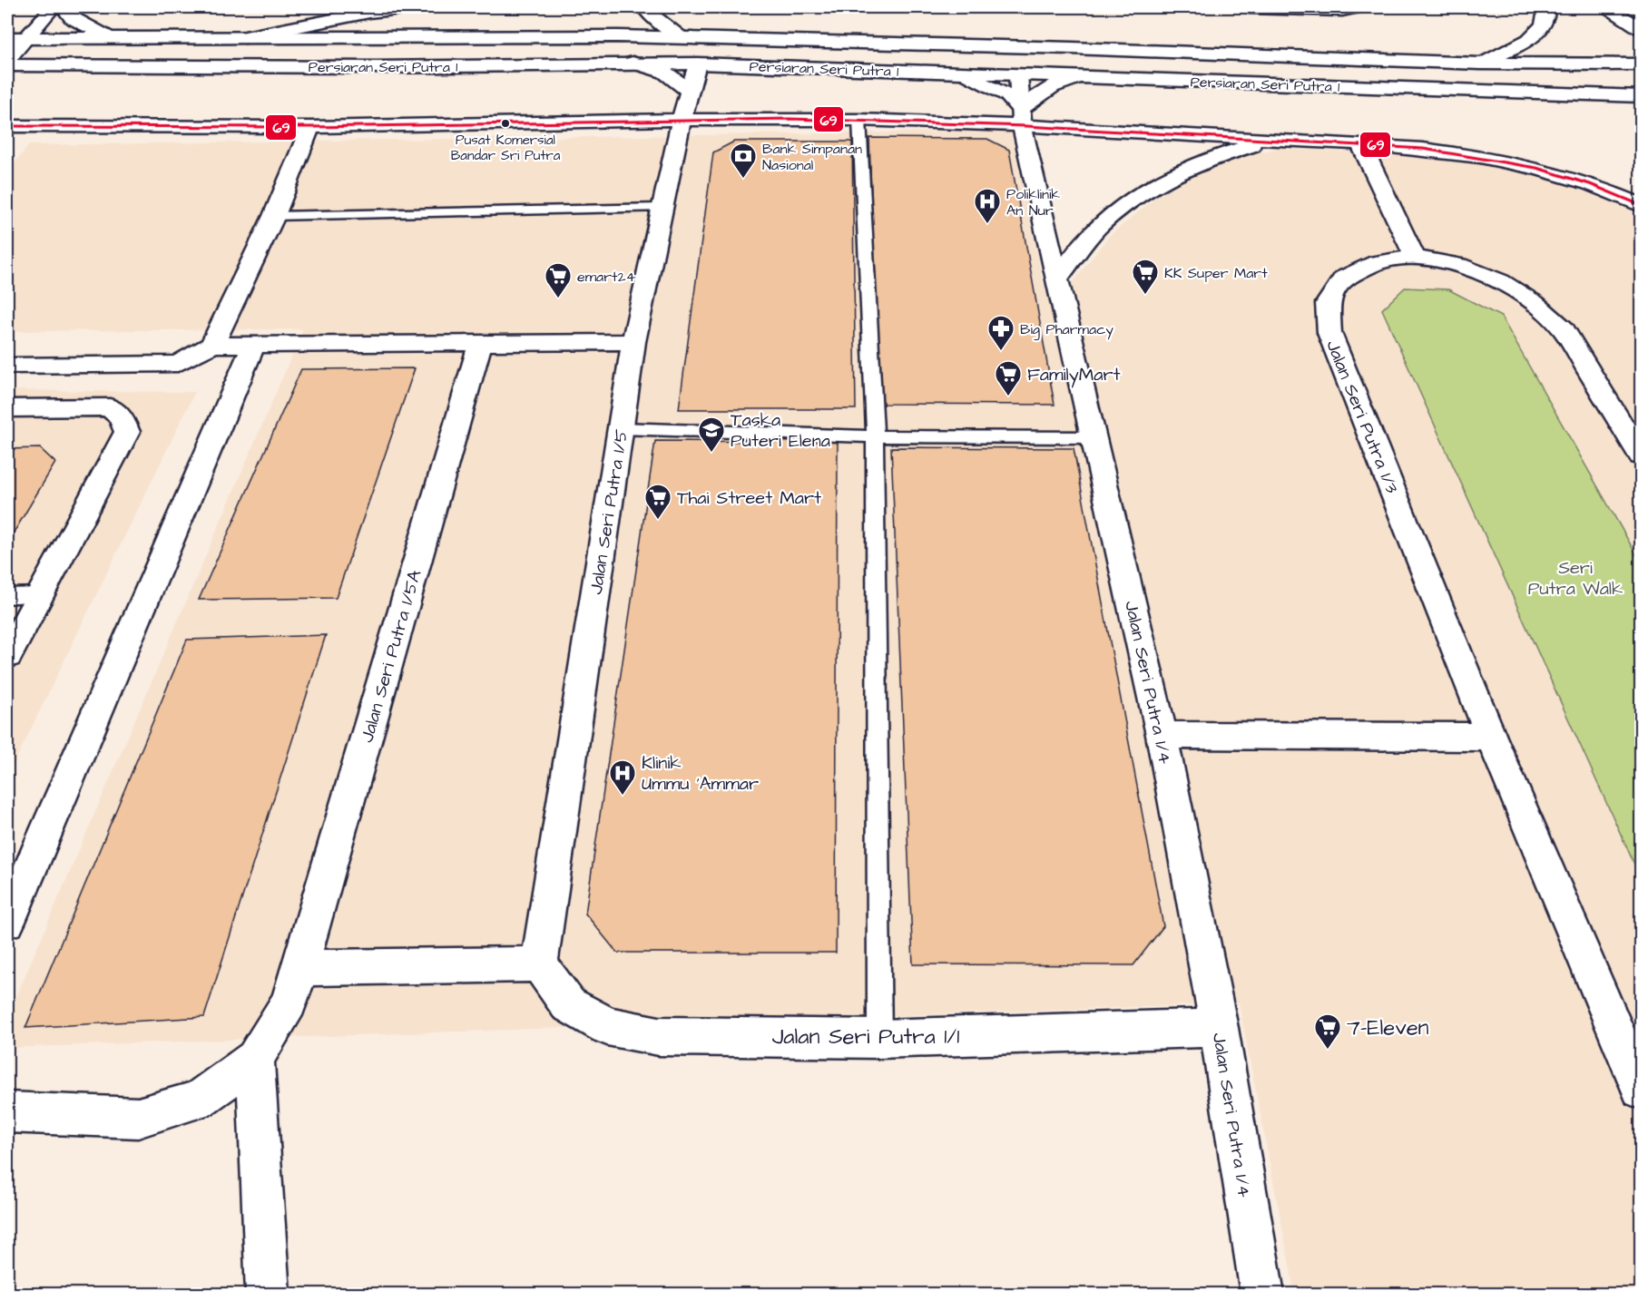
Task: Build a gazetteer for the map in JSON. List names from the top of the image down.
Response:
{
  "streets": {
    "street": [
      "Persiaran Seri Putra 1",
      "Jalan Seri Putra 1/3",
      "Jalan Seri Putra 1/5",
      "Jalan Seri Putra 1/5A",
      "Jalan Seri Putra 1/4",
      "Jalan Seri Putra 1/1"
    ]
  },
  "crossings": [
    ["Persiaran Seri Putra 1", "Jalan Seri Putra 1/5"],
    ["Persiaran Seri Putra 1", "Jalan Seri Putra 1/4"],
    ["Jalan Seri Putra 1/5", "Jalan Seri Putra 1/1"],
    ["Jalan Seri Putra 1/4", "Jalan Seri Putra 1/1"]
  ],
  "parks": ["Seri Putra Walk"],
  "places": {
    "other": ["Pusat Komersial Bandar Sri Putra"],
    "bank": ["Bank Simpanan Nasional"],
    "hospital": ["Poliklinik An Nur", "Klinik Ummu 'Ammar"],
    "supermarket": [
      "KK Super Mart",
      "emart24",
      "FamilyMart",
      "Thai Street Mart",
      "7-Eleven"
    ],
    "pharmacy": ["Big Pharmacy"],
    "school or university": ["Taska Puteri Elena"]
  },
  "lines": ["transit line 69"]
}
